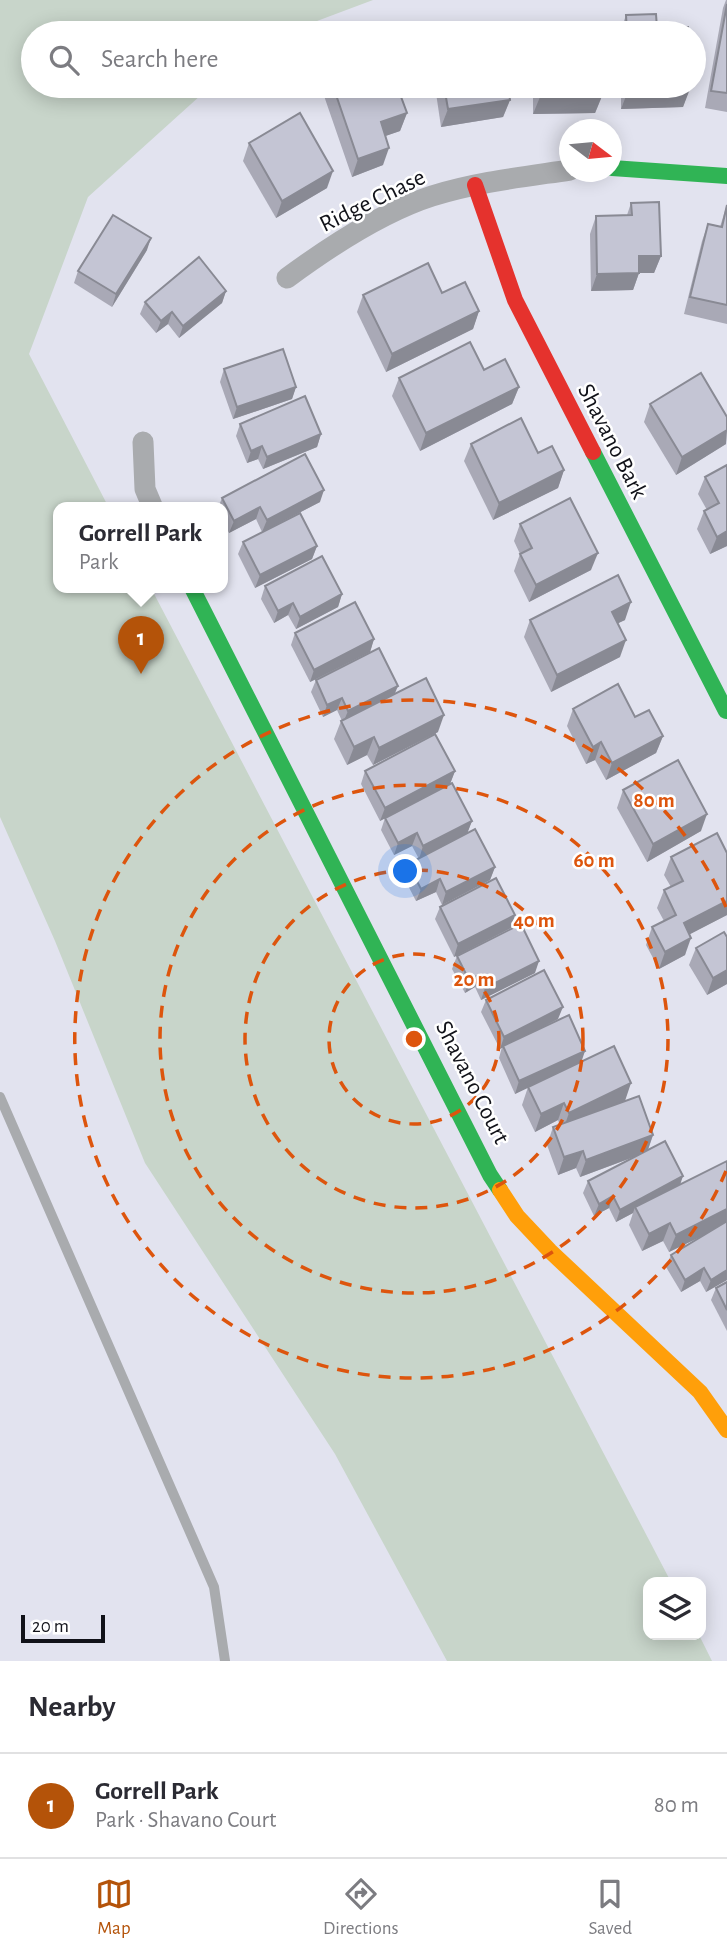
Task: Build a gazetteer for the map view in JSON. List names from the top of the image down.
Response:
{
  "streets": {
    "street": ["Ridge Chase", "Shavano Bark", "Shavano Court"]
  },
  "crossings": [
    ["Ridge Chase", "Shavano Bark"]
  ],
  "scale_bar": "20 m",
  "north": "right",
  "page": {
    "search": "Search here",
    "popup": ["Gorrell Park", "Park"],
    "pins": "1",
    "scale": "20 m",
    "heading": "Nearby",
    "list": [
      {
        "mark": "1",
        "name": "Gorrell Park",
        "note": "Park · Shavano Court",
        "value": "80 m"
      }
    ],
    "nav": ["Map", "Directions", "Saved"]
  },
  "rings": [
    "80 m",
    "60 m",
    "40 m",
    "20 m"
  ]
}
